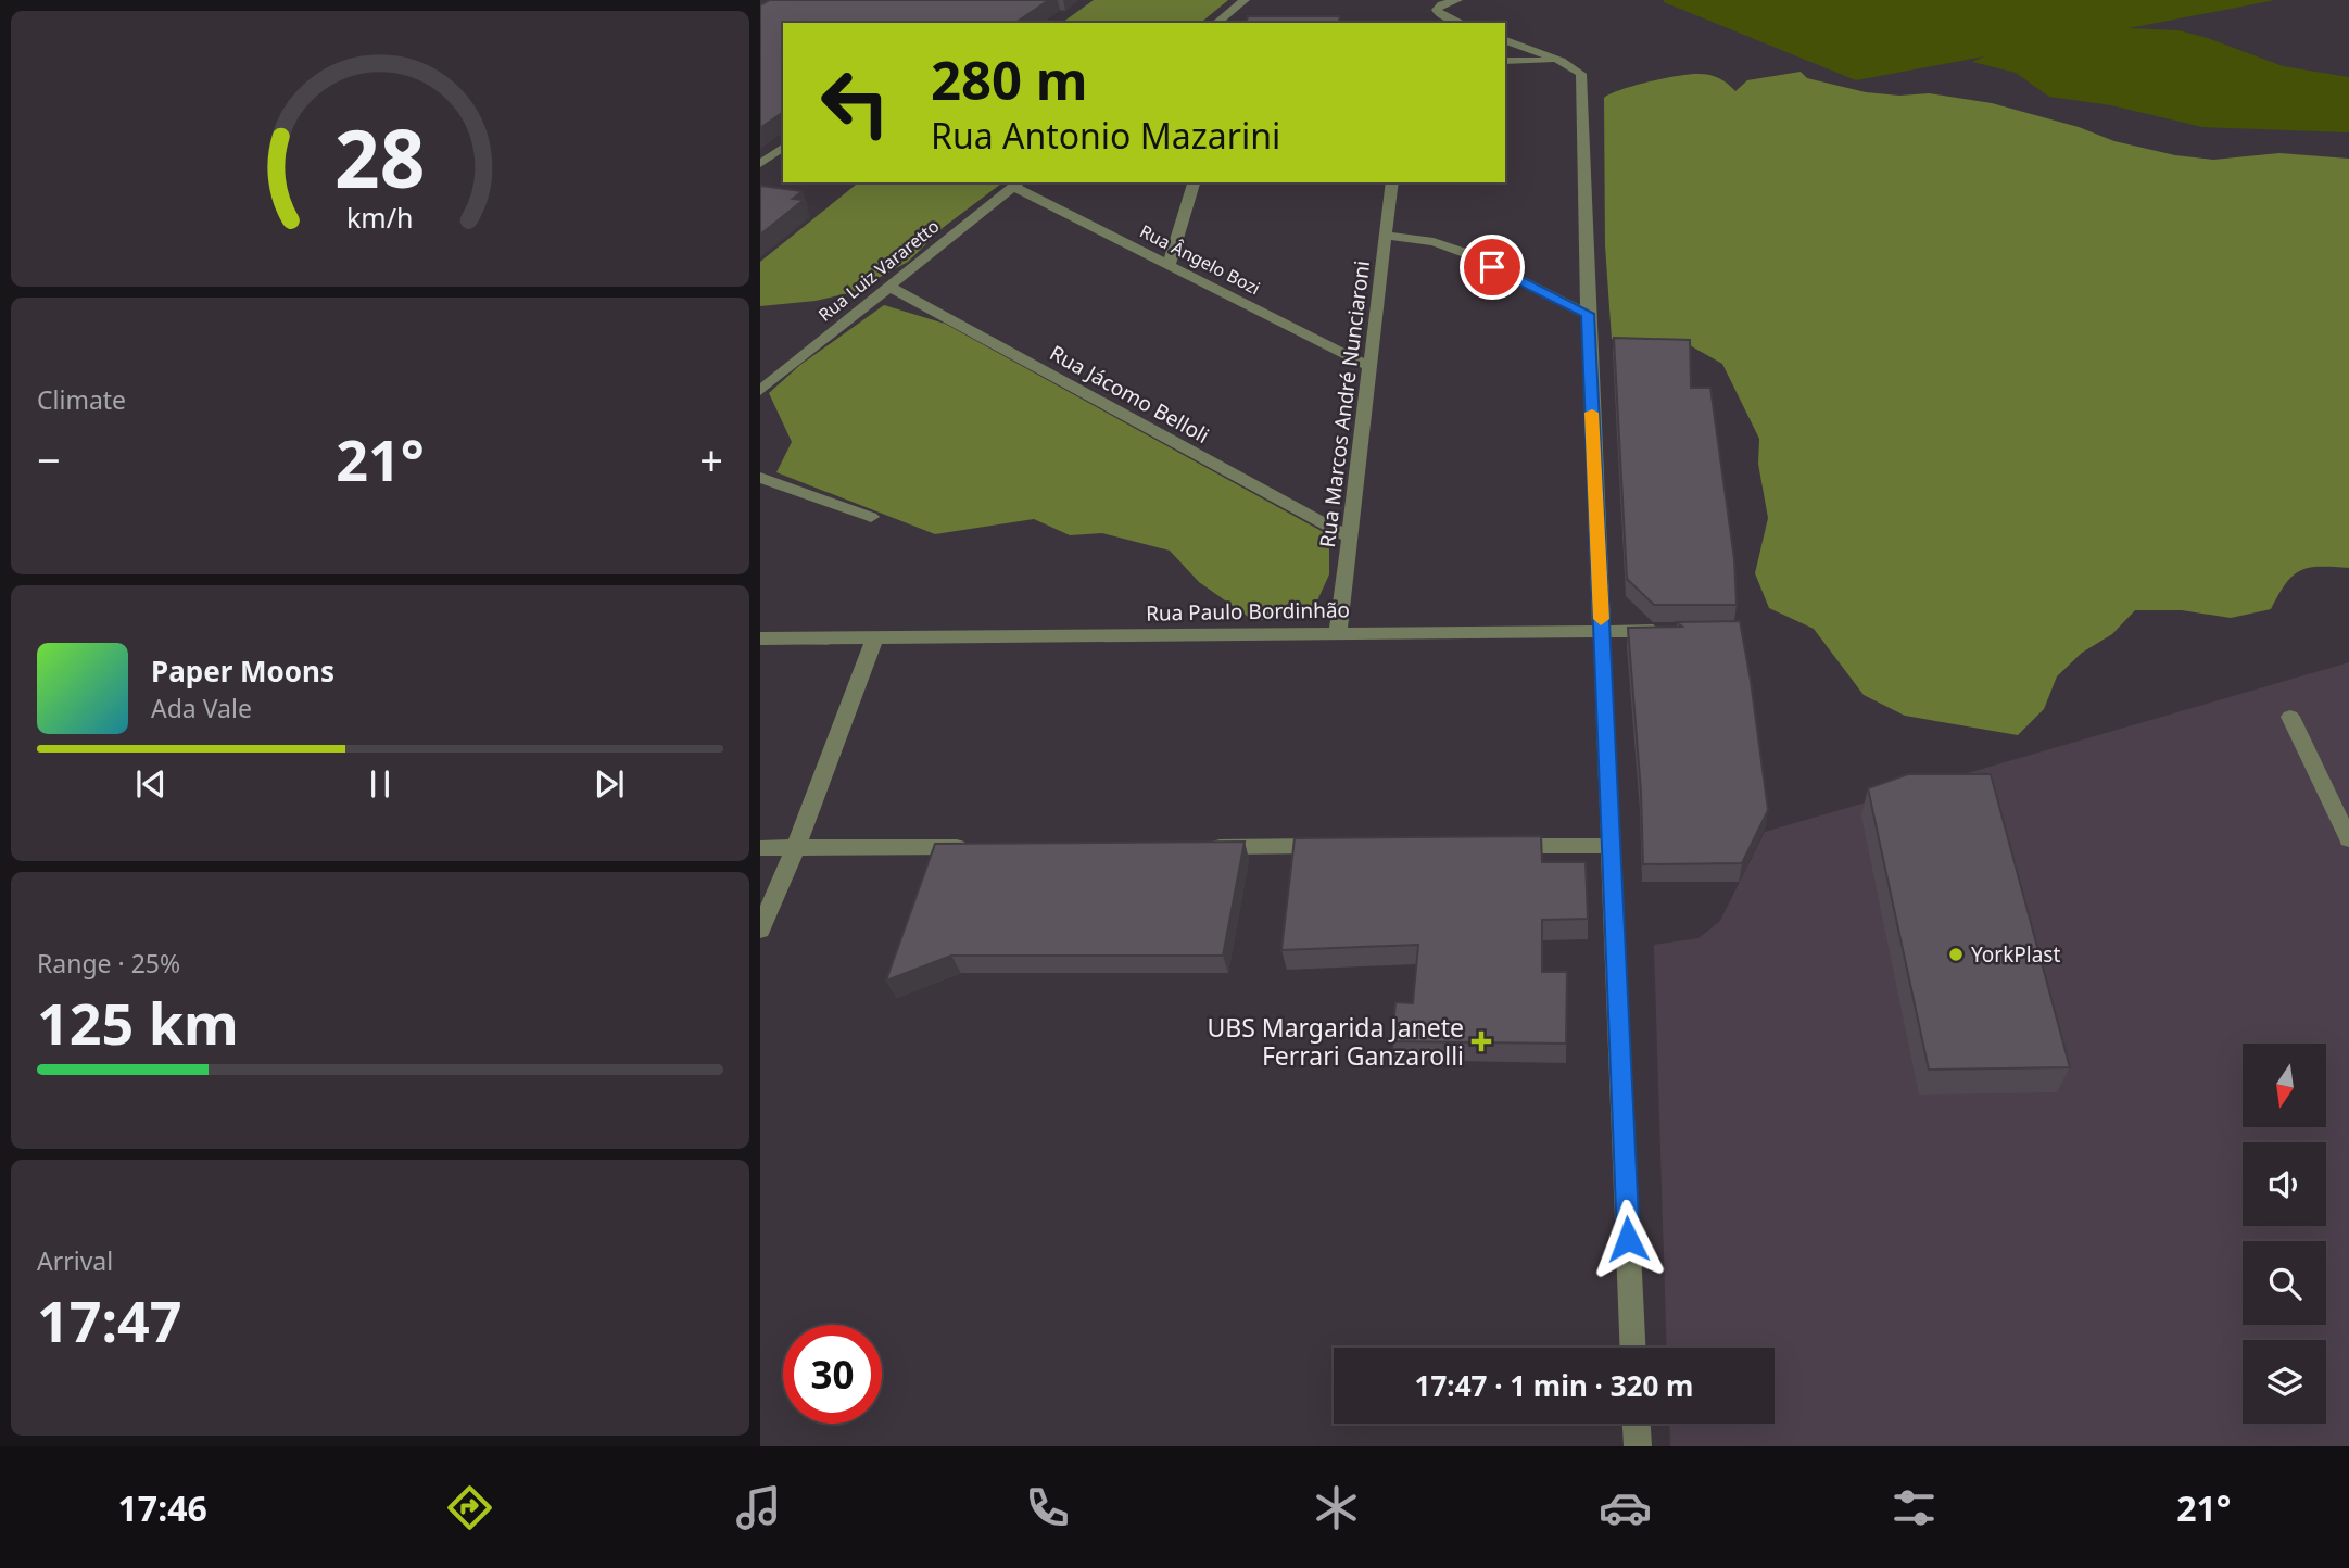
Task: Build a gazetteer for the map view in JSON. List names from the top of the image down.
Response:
{
  "streets": {
    "street": [
      "Rua Ângelo Bozi",
      "Rua Luiz Vararetto",
      "Rua Jácomo Belloli",
      "Rua Marcos André Nunciaroni",
      "Rua Paulo Bordinhão"
    ]
  },
  "crossings": [
    ["Rua Ângelo Bozi", "Rua Luiz Vararetto"],
    ["Rua Ângelo Bozi", "Rua Marcos André Nunciaroni"],
    ["Rua Luiz Vararetto", "Rua Jácomo Belloli"],
    ["Rua Jácomo Belloli", "Rua Marcos André Nunciaroni"],
    ["Rua Marcos André Nunciaroni", "Rua Paulo Bordinhão"]
  ],
  "places": {
    "other": ["YorkPlast"],
    "health": ["UBS Margarida Janete Ferrari Ganzarolli"]
  },
  "north": "bottom",
  "page": {
    "turn": ["280 m", "Rua Antonio Mazarini"],
    "tile": [
      "Climate",
      ["Range · 25%", "125 km"],
      ["Arrival", "17:47"]
    ],
    "heat": ["−", "21°", "+"],
    "song": ["Paper Moons", "Ada Vale"],
    "limit": "30",
    "trip": "17:47 · 1 min · 320 m",
    "tabs": ["17:46", "21°"],
    "gauge": ["28", "km/h"]
  }
}
